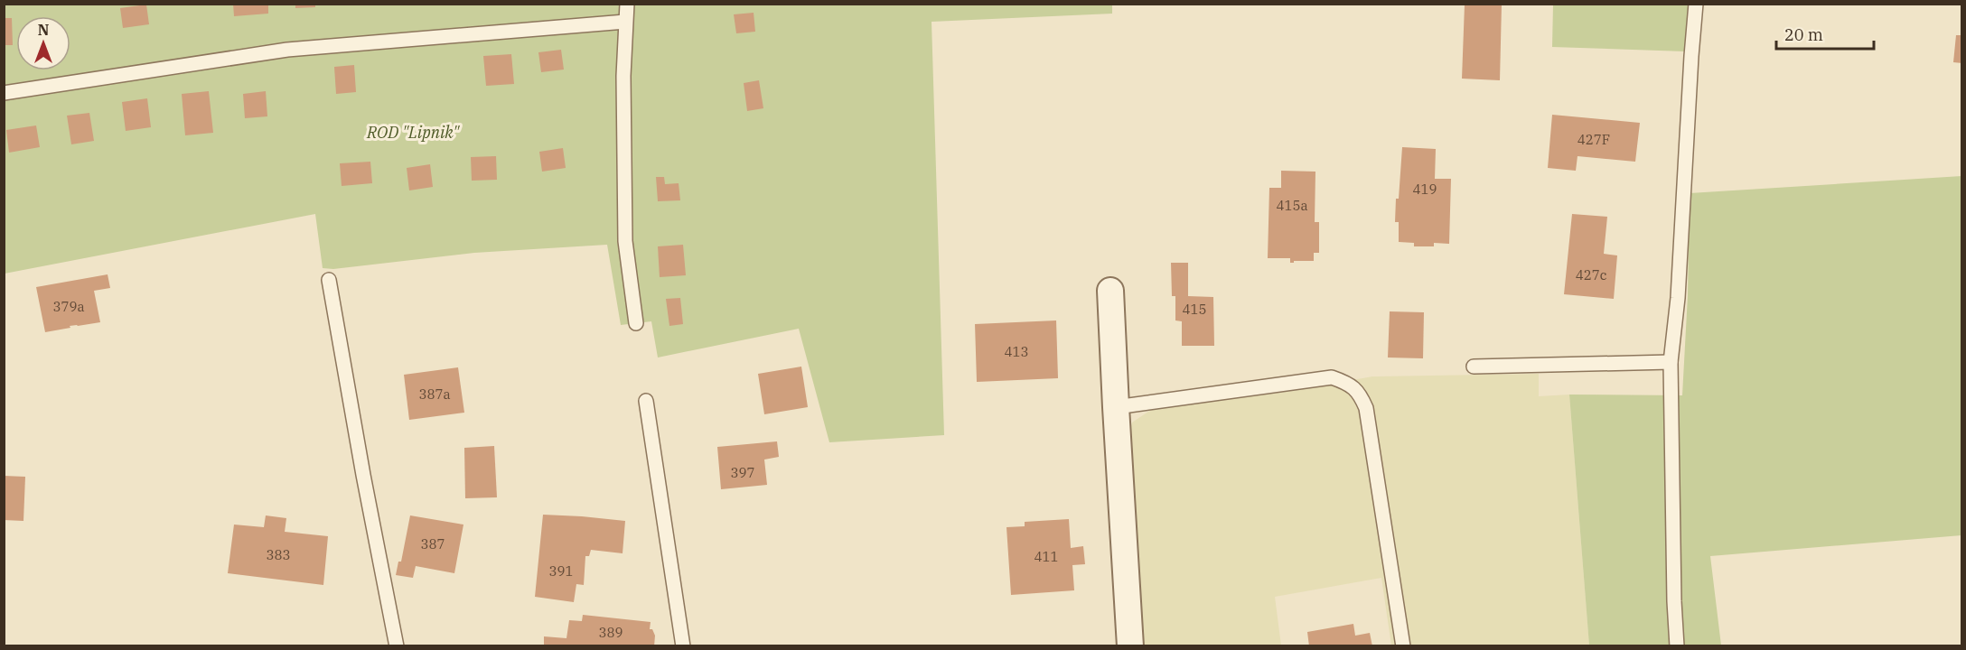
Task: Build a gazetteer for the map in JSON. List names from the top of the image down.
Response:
{
  "parks": ["ROD \"Lipnik\""],
  "house_numbers": [
    "427F",
    "419",
    "415a",
    "427c",
    "379a",
    "415",
    "413",
    "387a",
    "397",
    "387",
    "383",
    "411",
    "391",
    "389"
  ],
  "scale_bar": "20 m",
  "north": "top"
}
